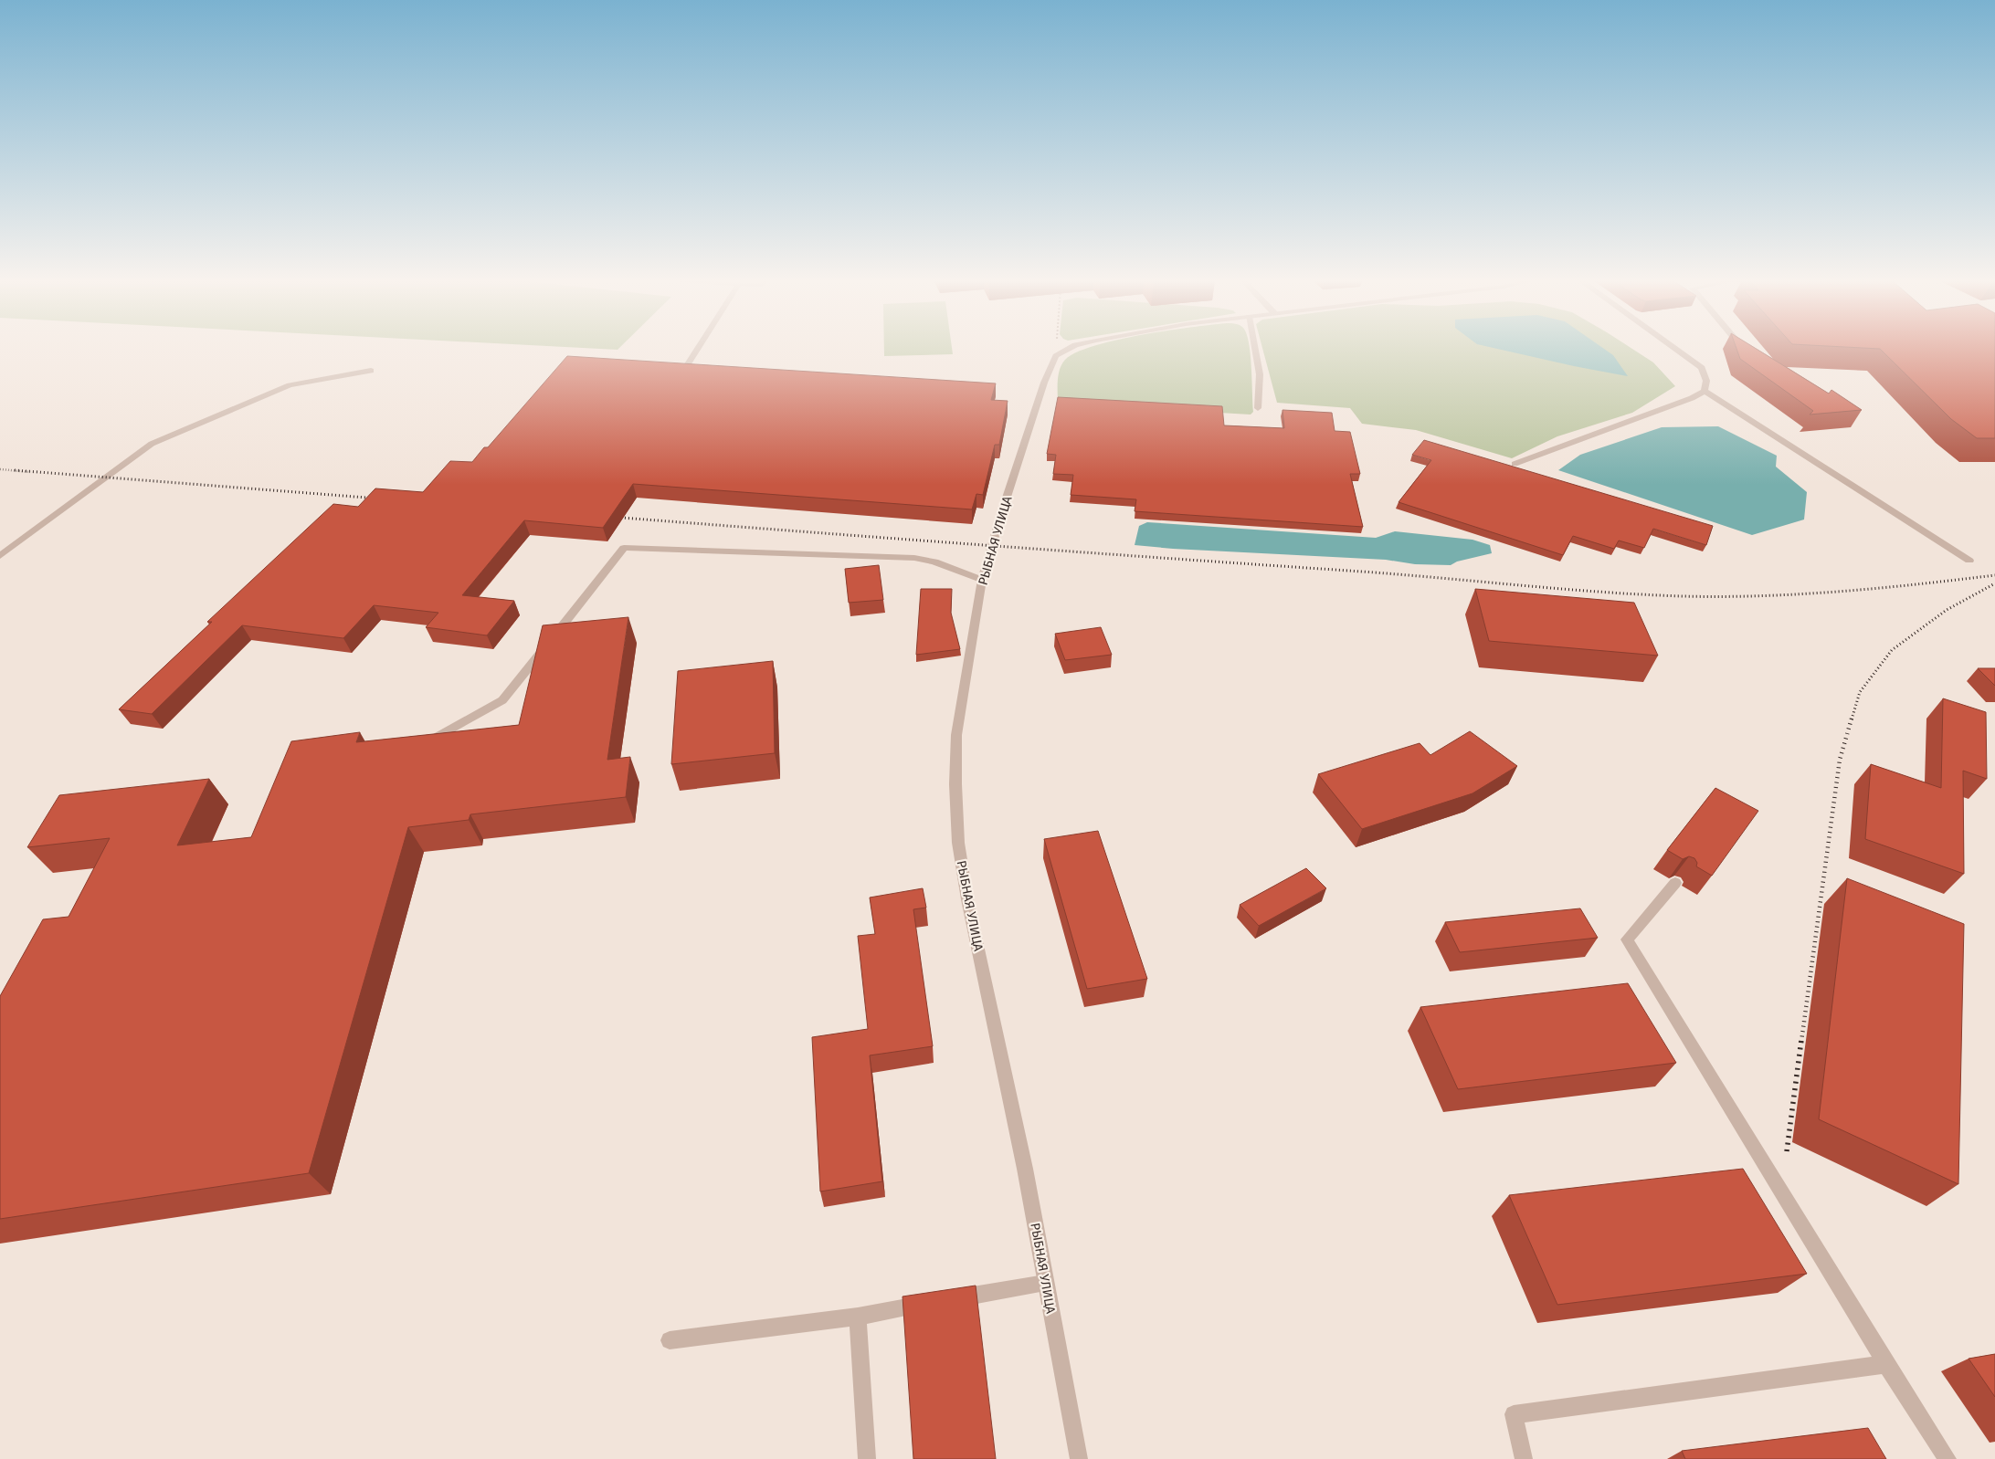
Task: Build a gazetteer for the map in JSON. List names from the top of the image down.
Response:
{
  "streets": {
    "street": ["РЫБНАЯ УЛИЦА"]
  }
}
